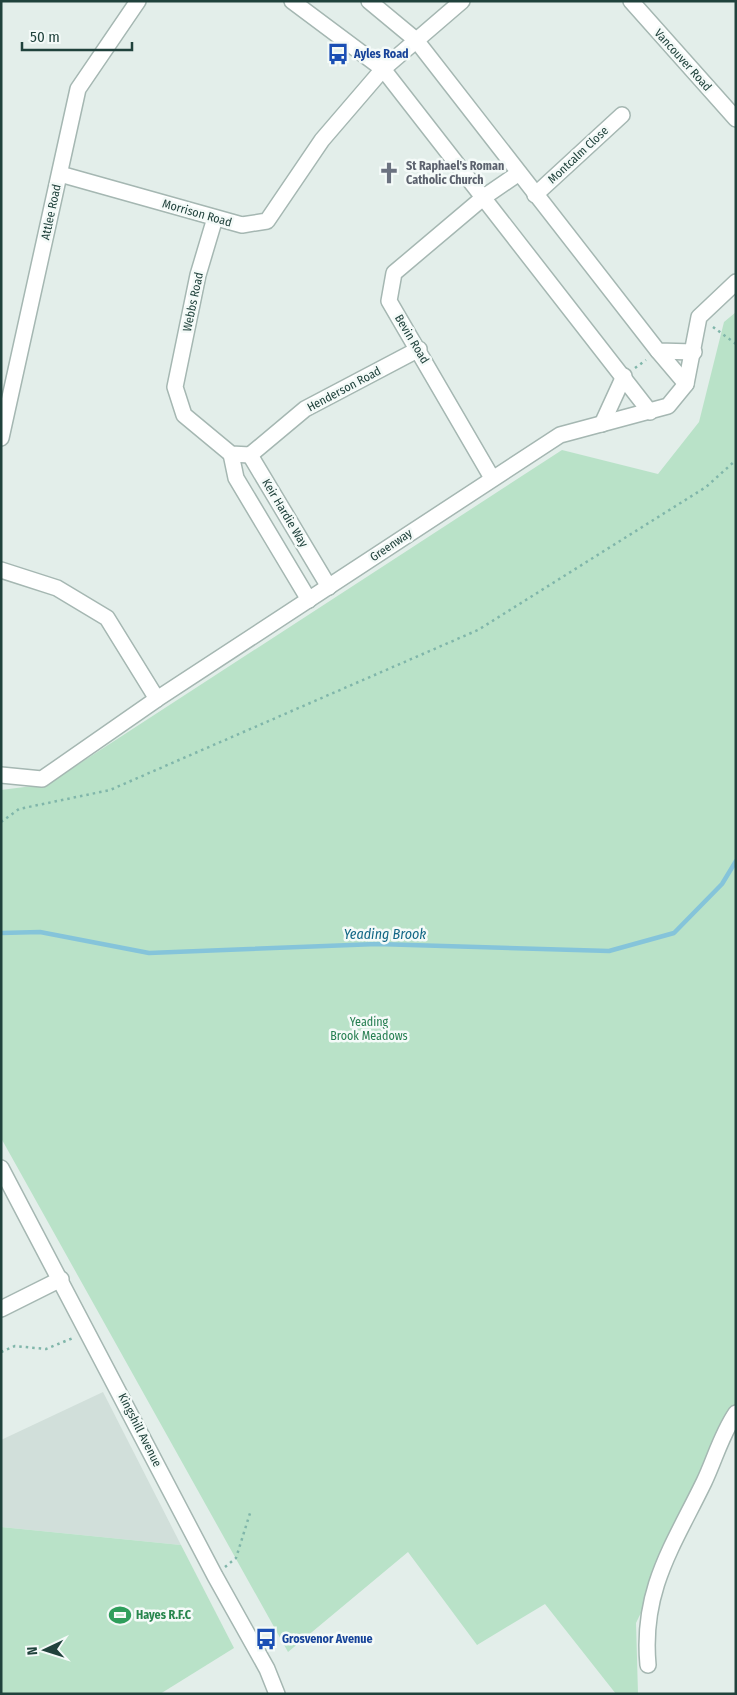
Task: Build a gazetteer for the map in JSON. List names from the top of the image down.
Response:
{
  "streets": {
    "street": [
      "Vancouver Road",
      "Montcalm Close",
      "Attlee Road",
      "Morrison Road",
      "Webbs Road",
      "Bevin Road",
      "Henderson Road",
      "Keir Hardie Way",
      "Greenway",
      "Kingshill Avenue"
    ]
  },
  "crossings": [
    ["Attlee Road", "Morrison Road"],
    ["Morrison Road", "Webbs Road"],
    ["Webbs Road", "Keir Hardie Way"],
    ["Bevin Road", "Henderson Road"],
    ["Bevin Road", "Greenway"],
    ["Henderson Road", "Keir Hardie Way"],
    ["Keir Hardie Way", "Greenway"]
  ],
  "water": ["Yeading Brook"],
  "parks": ["Yeading Brook Meadows"],
  "places": {
    "bus stop": ["Ayles Road", "Grosvenor Avenue"],
    "church": ["St Raphael's Roman Catholic Church"],
    "sports": ["Hayes R.F.C"]
  },
  "scale_bar": "50 m",
  "north": "left"
}
